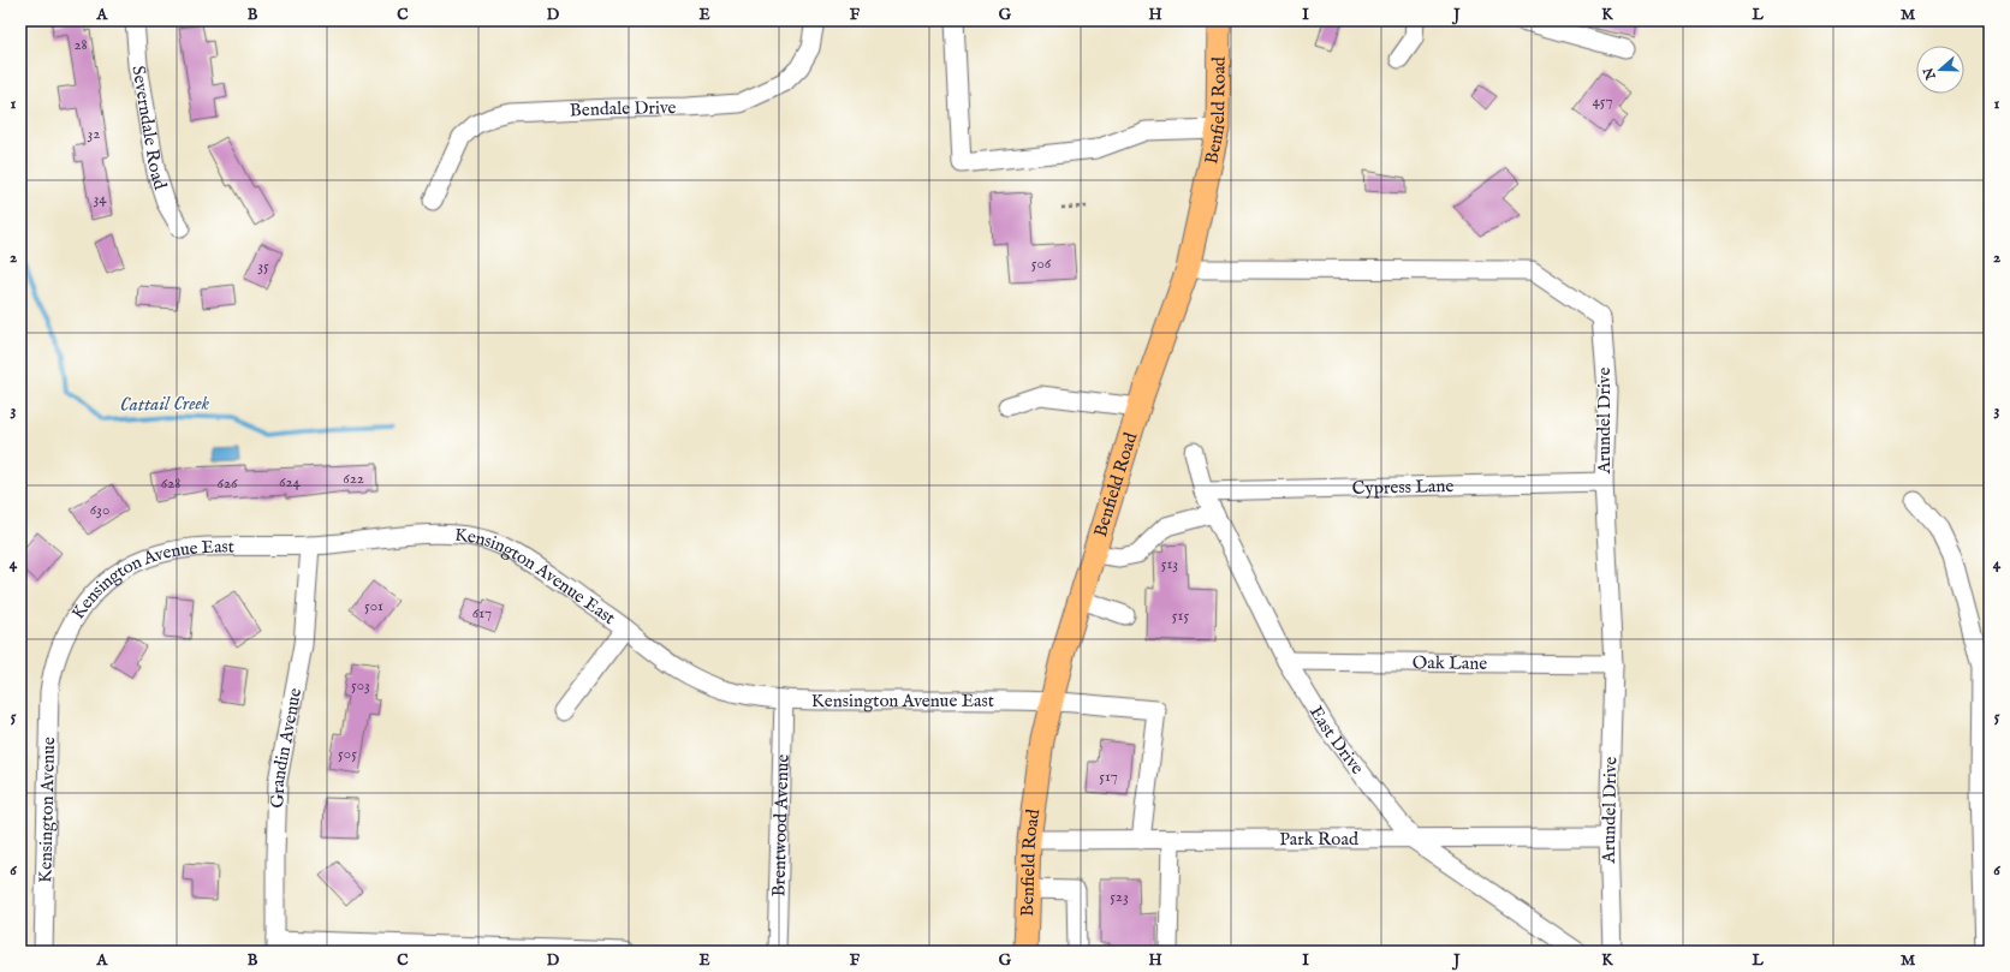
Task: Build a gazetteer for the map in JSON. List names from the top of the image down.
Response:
{
  "streets": {
    "main road": ["Benfield Road"],
    "street": [
      "Bendale Drive",
      "Severndale Road",
      "Arundel Drive",
      "Cypress Lane",
      "Kensington Avenue East",
      "Oak Lane",
      "East Drive",
      "Grandin Avenue",
      "Kensington Avenue",
      "Brentwood Avenue",
      "Park Road"
    ]
  },
  "crossings": [
    ["Benfield Road", "Arundel Drive"],
    ["Benfield Road", "Kensington Avenue East"],
    ["Benfield Road", "Park Road"],
    ["Arundel Drive", "Cypress Lane"],
    ["Arundel Drive", "Oak Lane"],
    ["Arundel Drive", "Park Road"],
    ["Cypress Lane", "East Drive"],
    ["Kensington Avenue East", "Grandin Avenue"],
    ["Kensington Avenue East", "Kensington Avenue"],
    ["Kensington Avenue East", "Brentwood Avenue"],
    ["Kensington Avenue East", "Park Road"],
    ["Oak Lane", "East Drive"],
    ["East Drive", "Park Road"]
  ],
  "water": ["Cattail Creek"],
  "house_numbers": [
    "28",
    "457",
    "32",
    "34",
    "506",
    "35",
    "622",
    "624",
    "628",
    "626",
    "630",
    "513",
    "501",
    "617",
    "515",
    "503",
    "505",
    "517",
    "523"
  ],
  "north": "left",
  "grid": {
    "columns": [
      "A",
      "B",
      "C",
      "D",
      "E",
      "F",
      "G",
      "H",
      "I",
      "J",
      "K",
      "L",
      "M"
    ],
    "rows": [
      "1",
      "2",
      "3",
      "4",
      "5",
      "6"
    ]
  }
}
